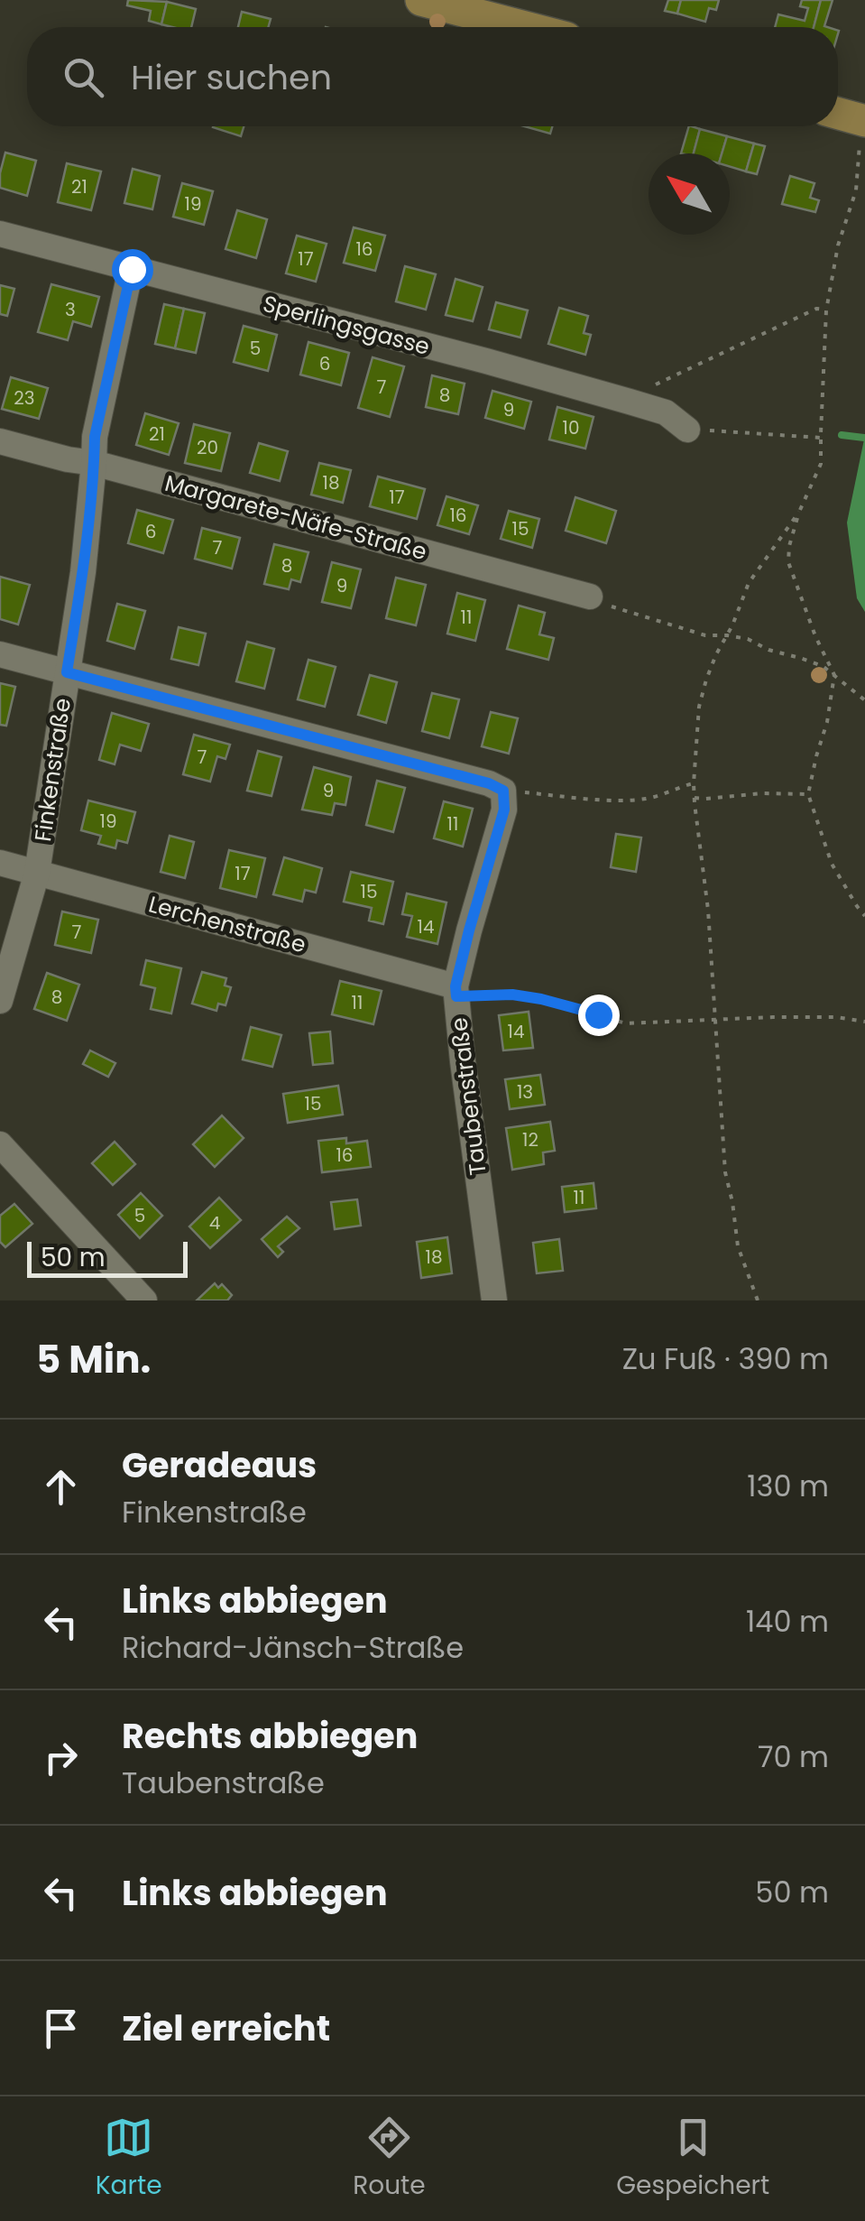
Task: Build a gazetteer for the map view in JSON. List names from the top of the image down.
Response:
{
  "streets": {
    "street": [
      "Sperlingsgasse",
      "Margarete-Näfe-Straße",
      "Finkenstraße",
      "Lerchenstraße",
      "Taubenstraße"
    ]
  },
  "crossings": [
    ["Sperlingsgasse", "Finkenstraße"],
    ["Margarete-Näfe-Straße", "Finkenstraße"],
    ["Finkenstraße", "Lerchenstraße"],
    ["Lerchenstraße", "Taubenstraße"]
  ],
  "house_numbers": [
    "21",
    "19",
    "16",
    "17",
    "3",
    "5",
    "6",
    "7",
    "8",
    "23",
    "9",
    "10",
    "21",
    "20",
    "18",
    "17",
    "16",
    "15",
    "6",
    "7",
    "8",
    "9",
    "11",
    "7",
    "9",
    "19",
    "11",
    "17",
    "15",
    "14",
    "7",
    "8",
    "11",
    "14",
    "13",
    "15",
    "12",
    "16",
    "11",
    "5",
    "4",
    "18"
  ],
  "scale_bar": "50 m",
  "north": "top left",
  "page": {
    "search": "Hier suchen",
    "scale": "50 m",
    "heading": ["5 Min.", "Zu Fuß · 390 m"],
    "list": [
      ["Geradeaus", "Finkenstraße", "130 m"],
      ["Links abbiegen", "Richard-Jänsch-Straße", "140 m"],
      ["Rechts abbiegen", "Taubenstraße", "70 m"],
      ["Links abbiegen", "50 m"],
      "Ziel erreicht"
    ],
    "nav": ["Karte", "Route", "Gespeichert"]
  }
}
